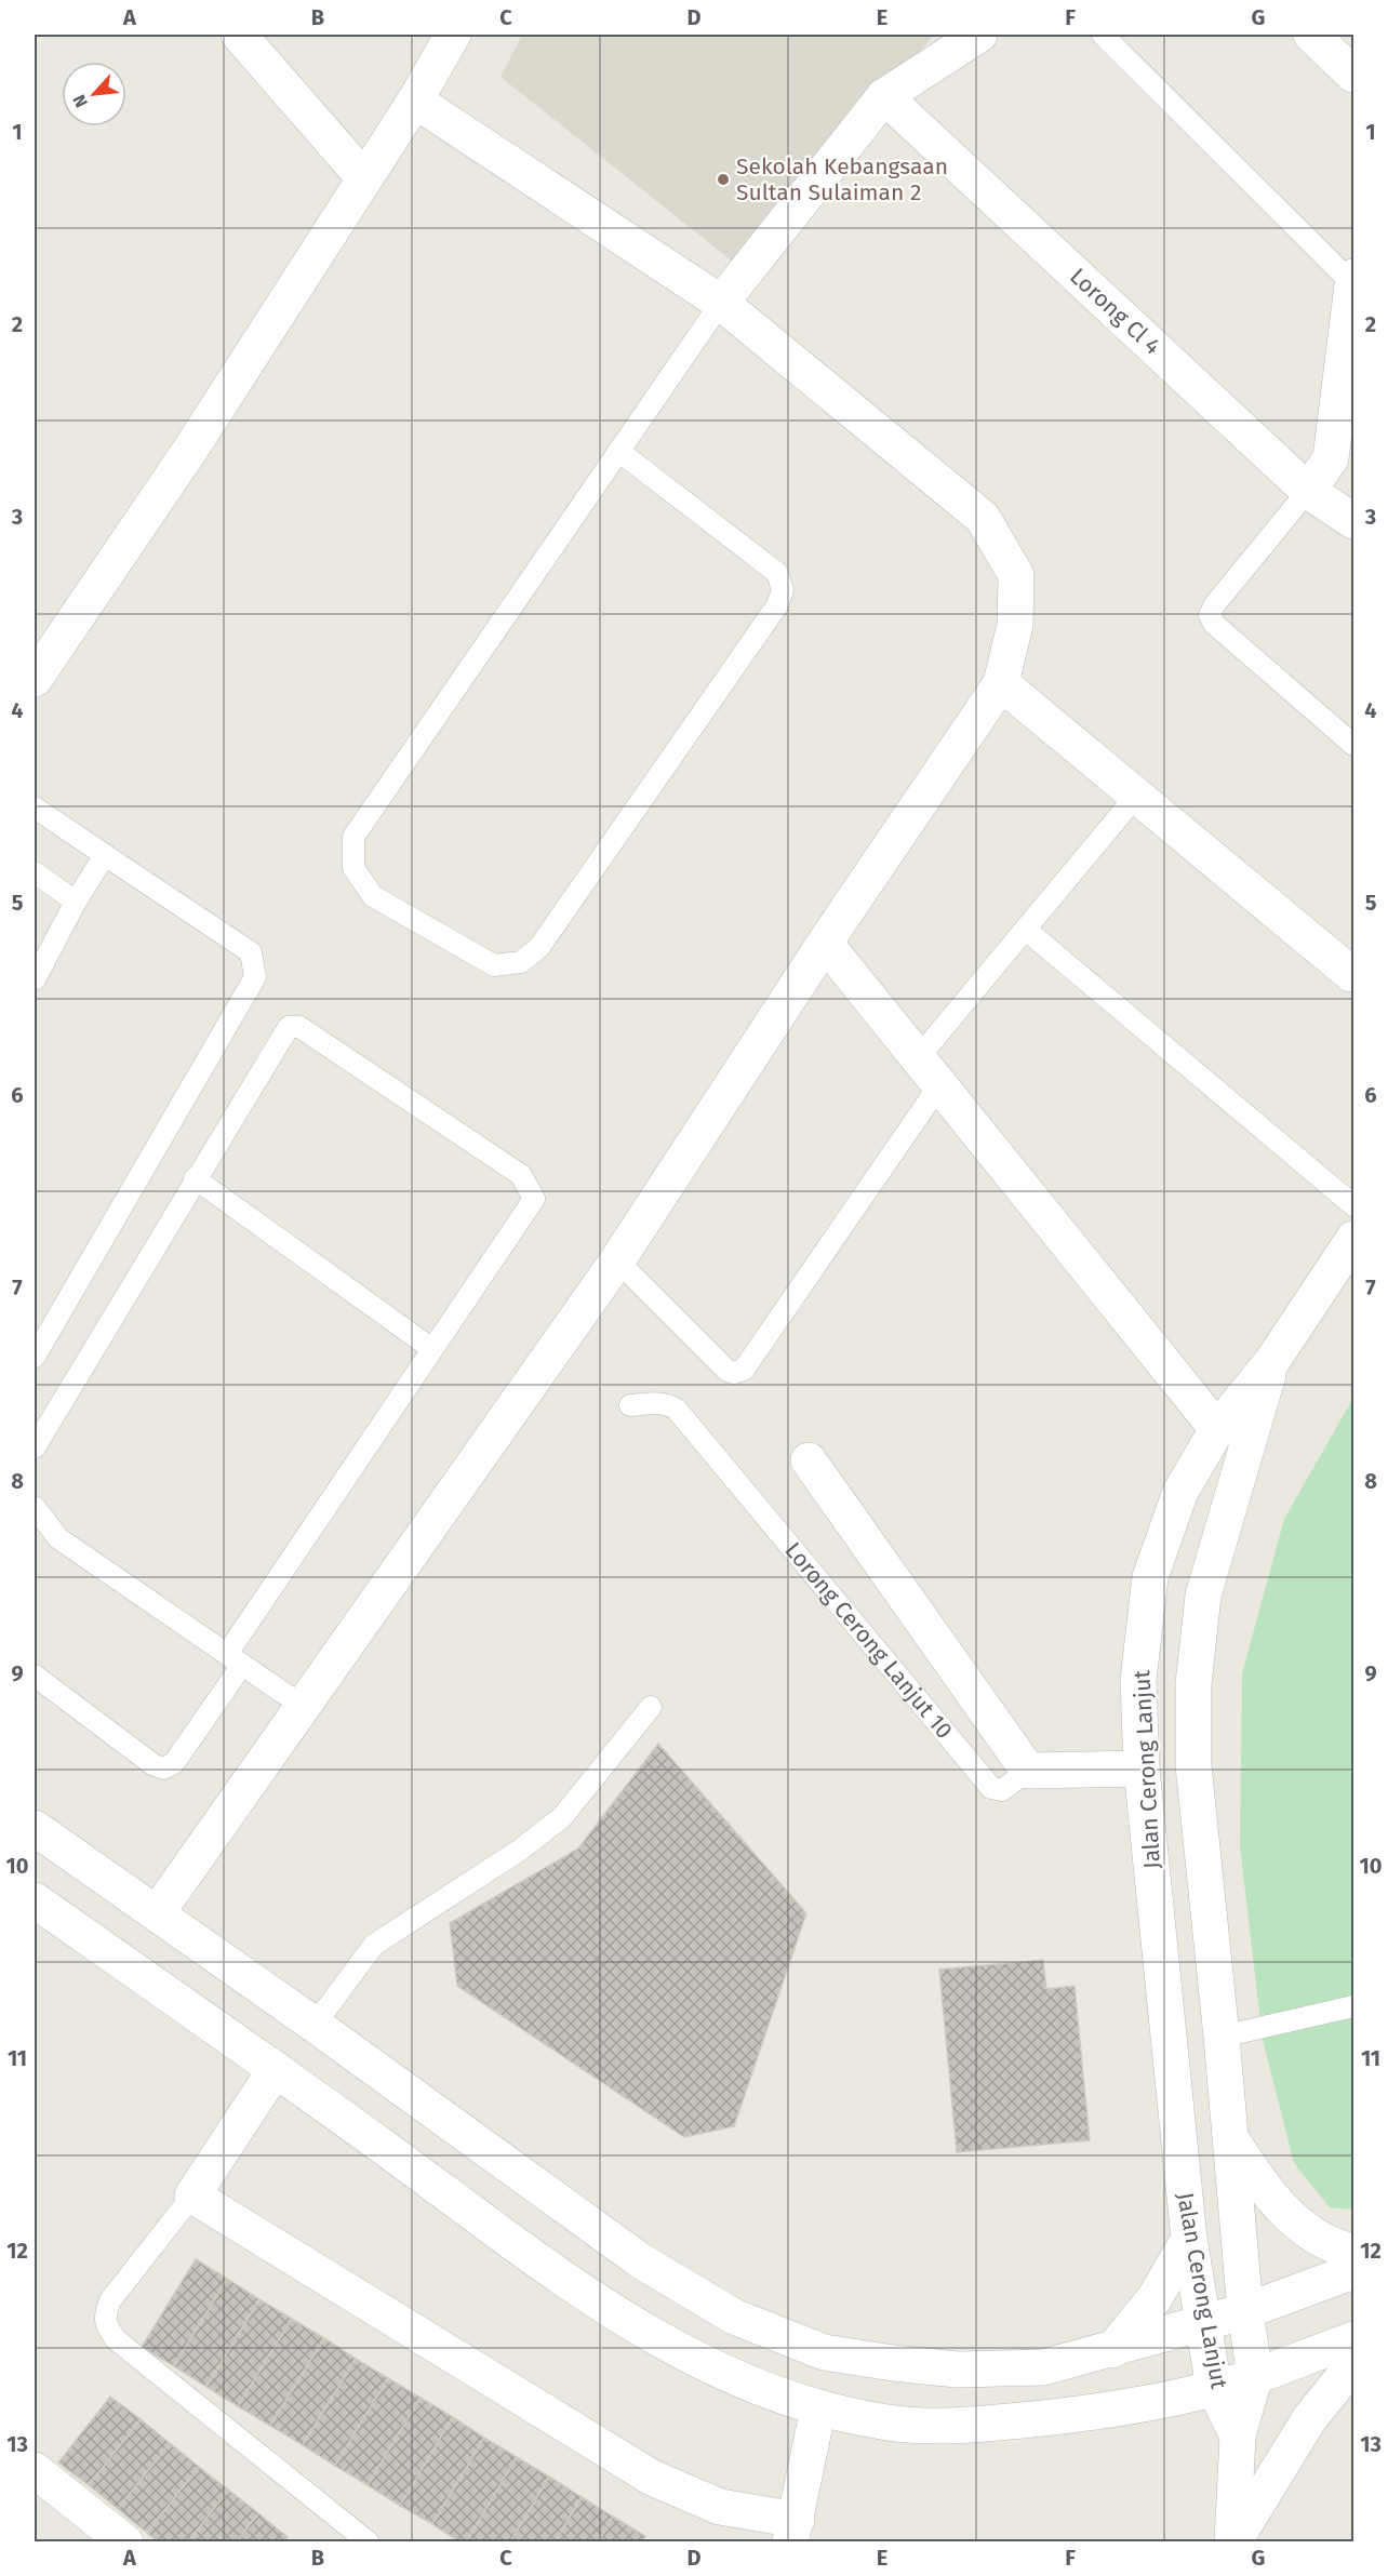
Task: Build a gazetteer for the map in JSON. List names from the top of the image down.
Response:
{
  "streets": {
    "street": ["Lorong Cl 4", "Jalan Cerong Lanjut"],
    "lane": ["Lorong Cerong Lanjut 10"]
  },
  "places": ["Sekolah Kebangsaan Sultan Sulaiman 2"],
  "north": "bottom left",
  "grid": {
    "columns": [
      "A",
      "B",
      "C",
      "D",
      "E",
      "F",
      "G"
    ],
    "rows": [
      "1",
      "2",
      "3",
      "4",
      "5",
      "6",
      "7",
      "8",
      "9",
      "10",
      "11",
      "12",
      "13"
    ]
  }
}
